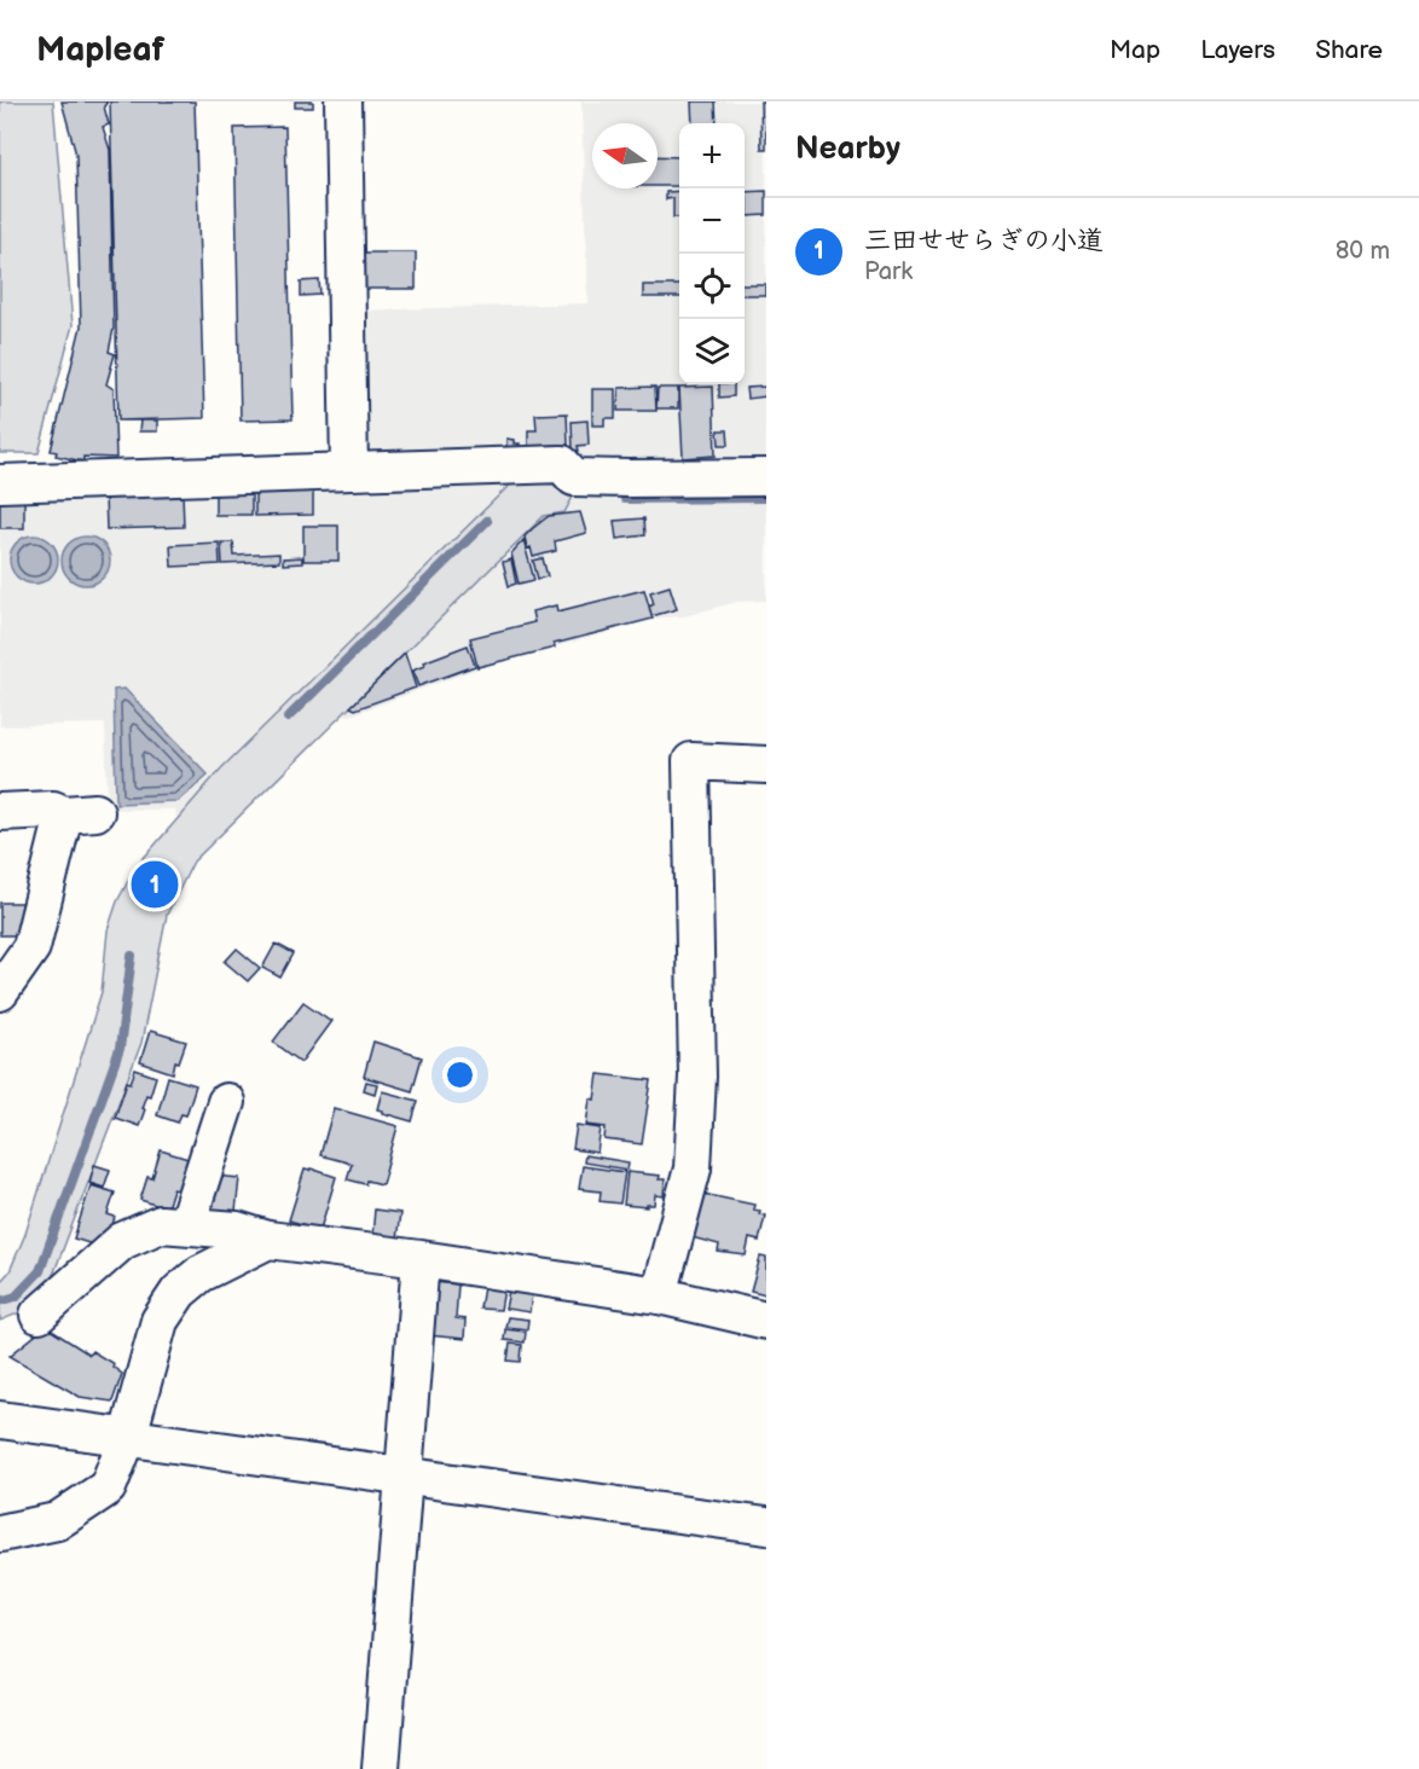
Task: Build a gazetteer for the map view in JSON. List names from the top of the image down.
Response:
{
  "north": "left",
  "page": {
    "header": "Mapleaf",
    "nav": ["Map", "Layers", "Share"],
    "heading": "Nearby",
    "map_buttons": ["+", "−"],
    "list": [
      {
        "mark": "1",
        "name": "三田せせらぎの小道",
        "note": "Park",
        "value": "80 m"
      }
    ],
    "pins": "1"
  }
}
